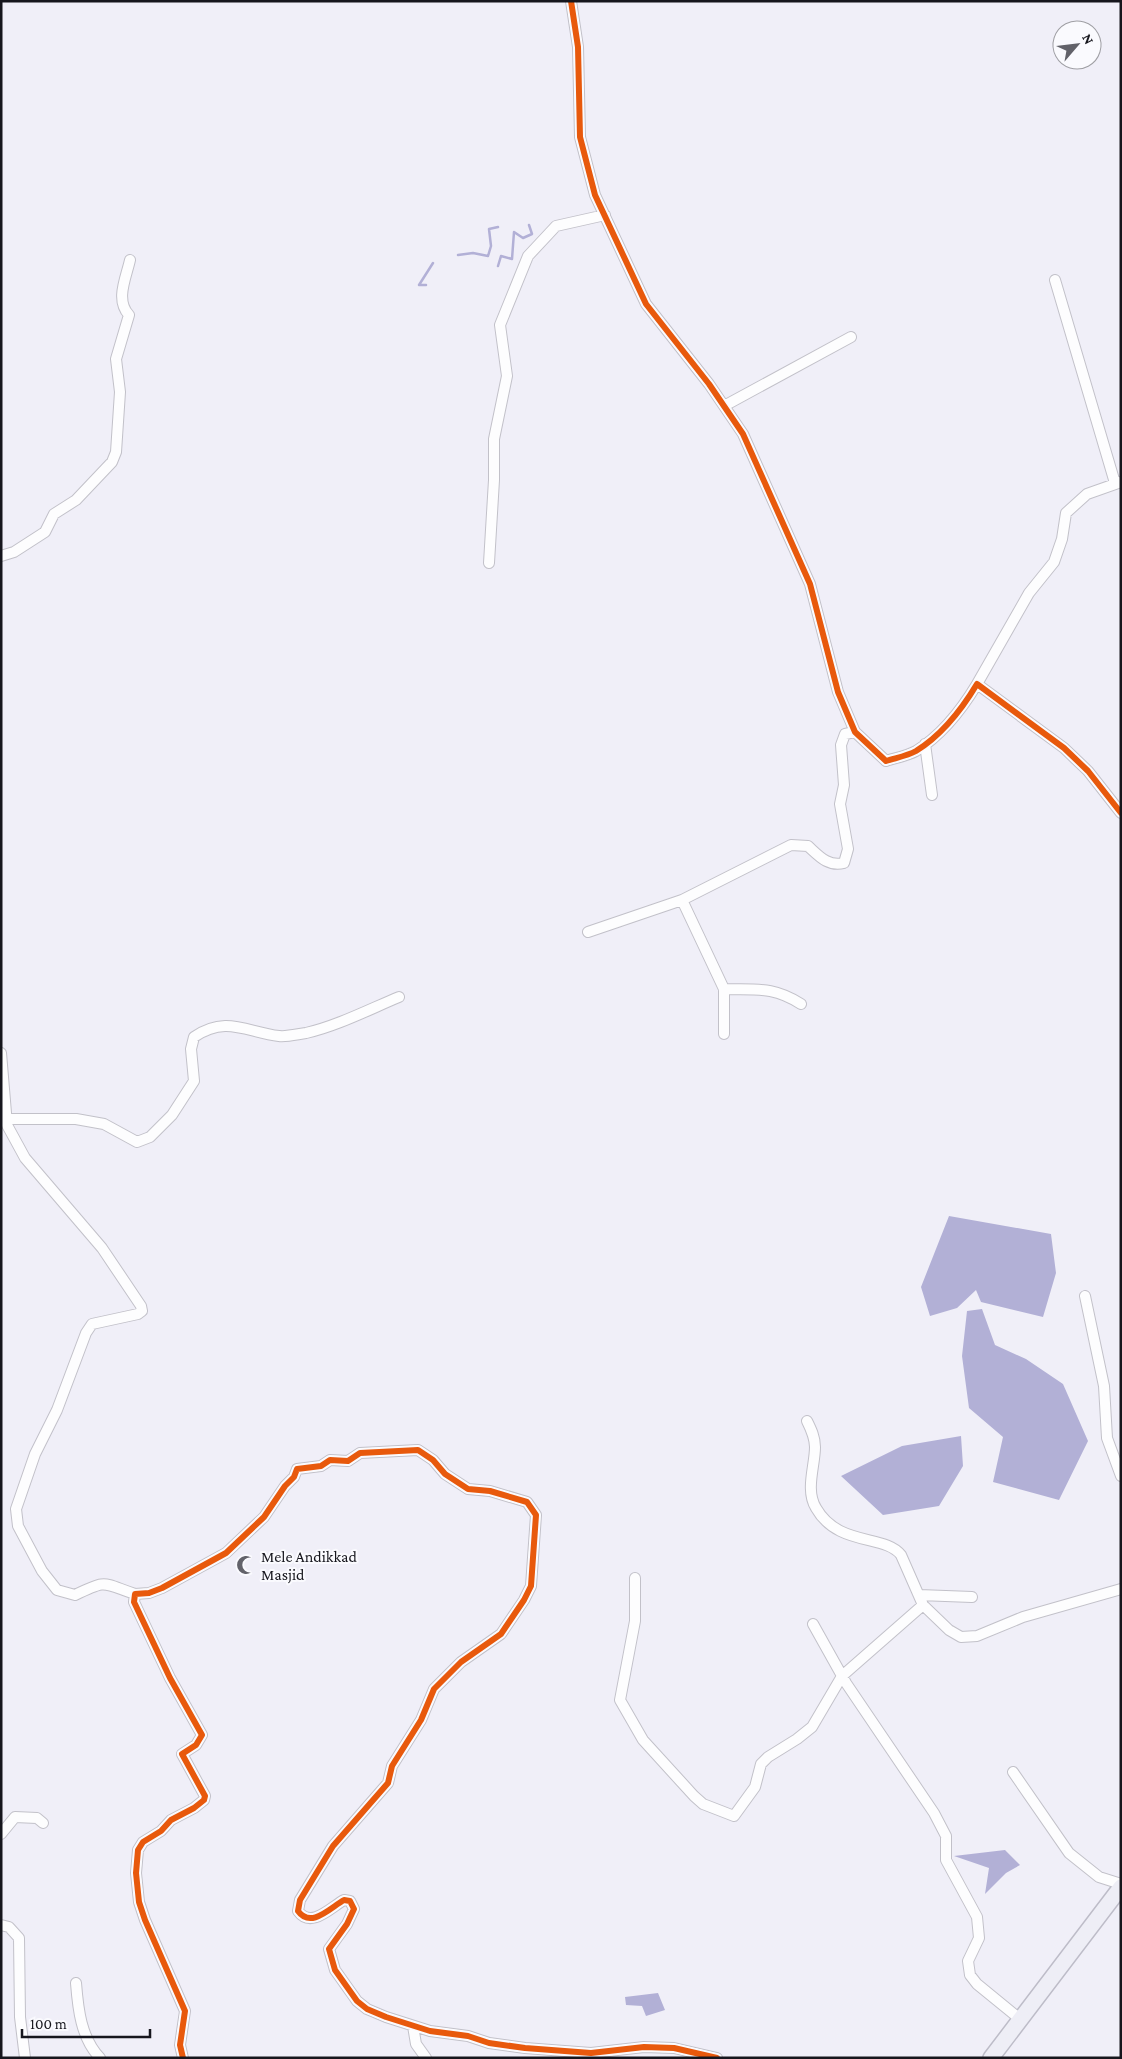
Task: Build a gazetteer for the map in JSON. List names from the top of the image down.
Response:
{
  "places": {
    "mosque": ["Mele Andikkad Masjid"]
  },
  "scale_bar": "100 m",
  "north": "top right"
}
